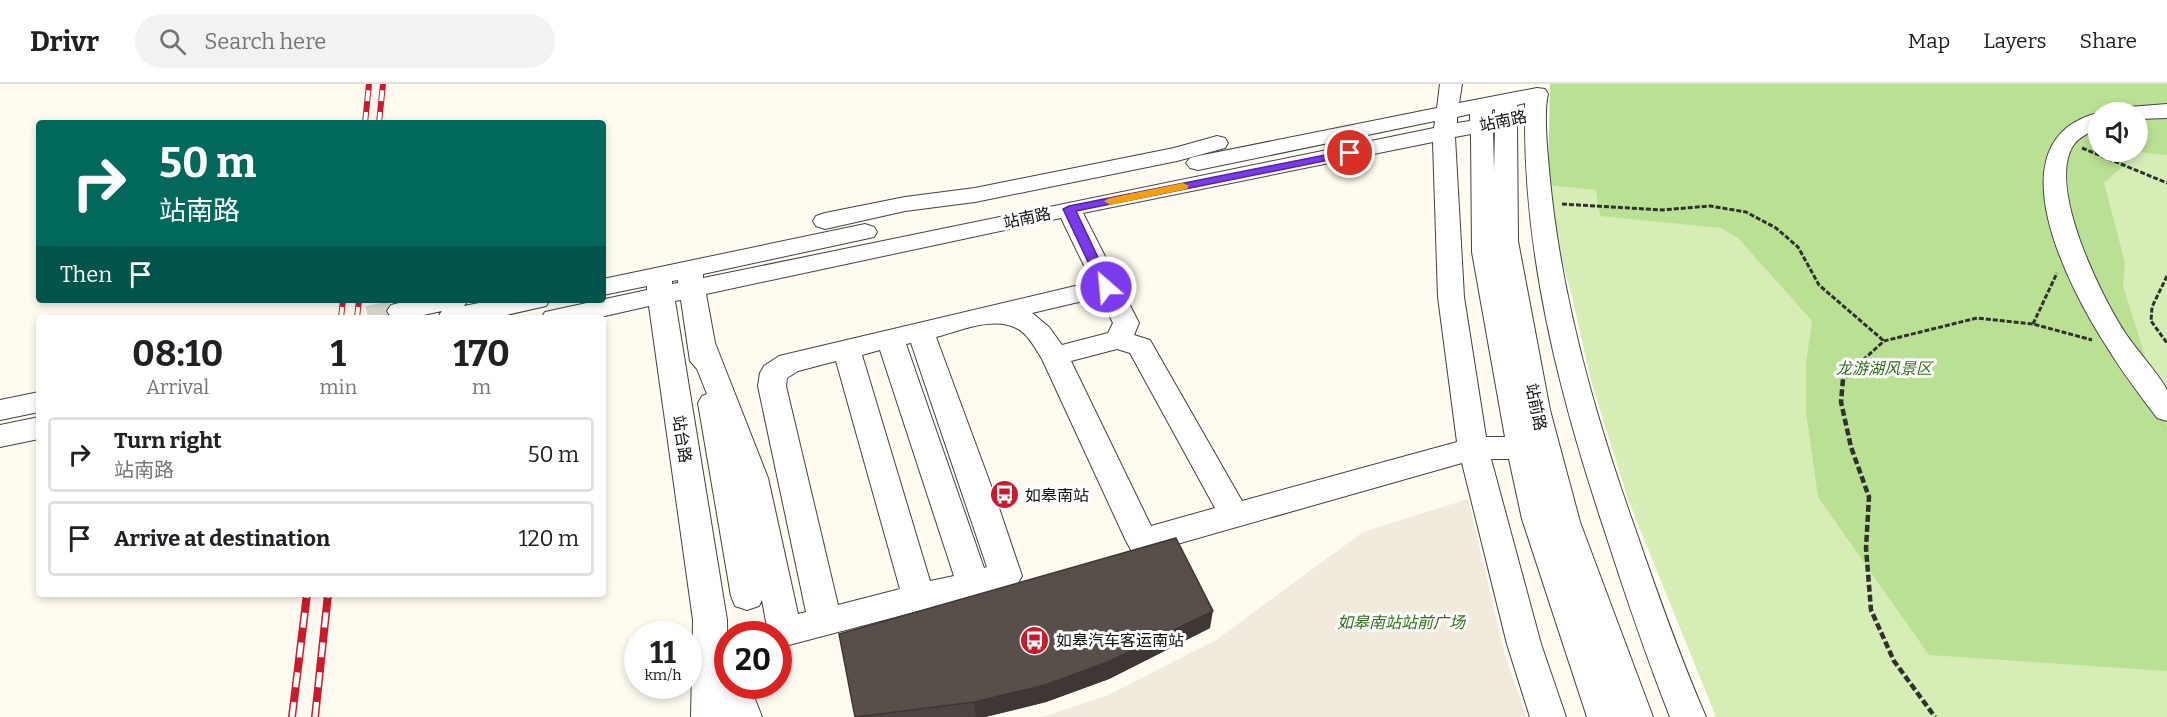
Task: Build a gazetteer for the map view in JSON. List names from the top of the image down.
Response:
{
  "streets": {
    "street": ["站南路", "站前路", "站台路"]
  },
  "crossings": [
    ["站南路", "站前路"],
    ["站南路", "站台路"]
  ],
  "parks": ["龙游湖风景区", "如皋南站站前广场"],
  "places": {
    "bus stop": ["如皋南站", "如皋汽车客运南站"]
  },
  "page": {
    "header": "Drivr",
    "search": "Search here",
    "nav": ["Map", "Layers", "Share"],
    "turn": ["50 m", "站南路"],
    "then": "Then",
    "eta": [
      "08:10",
      "Arrival",
      "1",
      "min",
      "170",
      "m"
    ],
    "list": [
      {
        "name": "Turn right",
        "note": "站南路",
        "value": "50 m"
      },
      {
        "name": "Arrive at destination",
        "value": "120 m"
      }
    ],
    "speed": "11 km/h",
    "limit": "20"
  }
}
